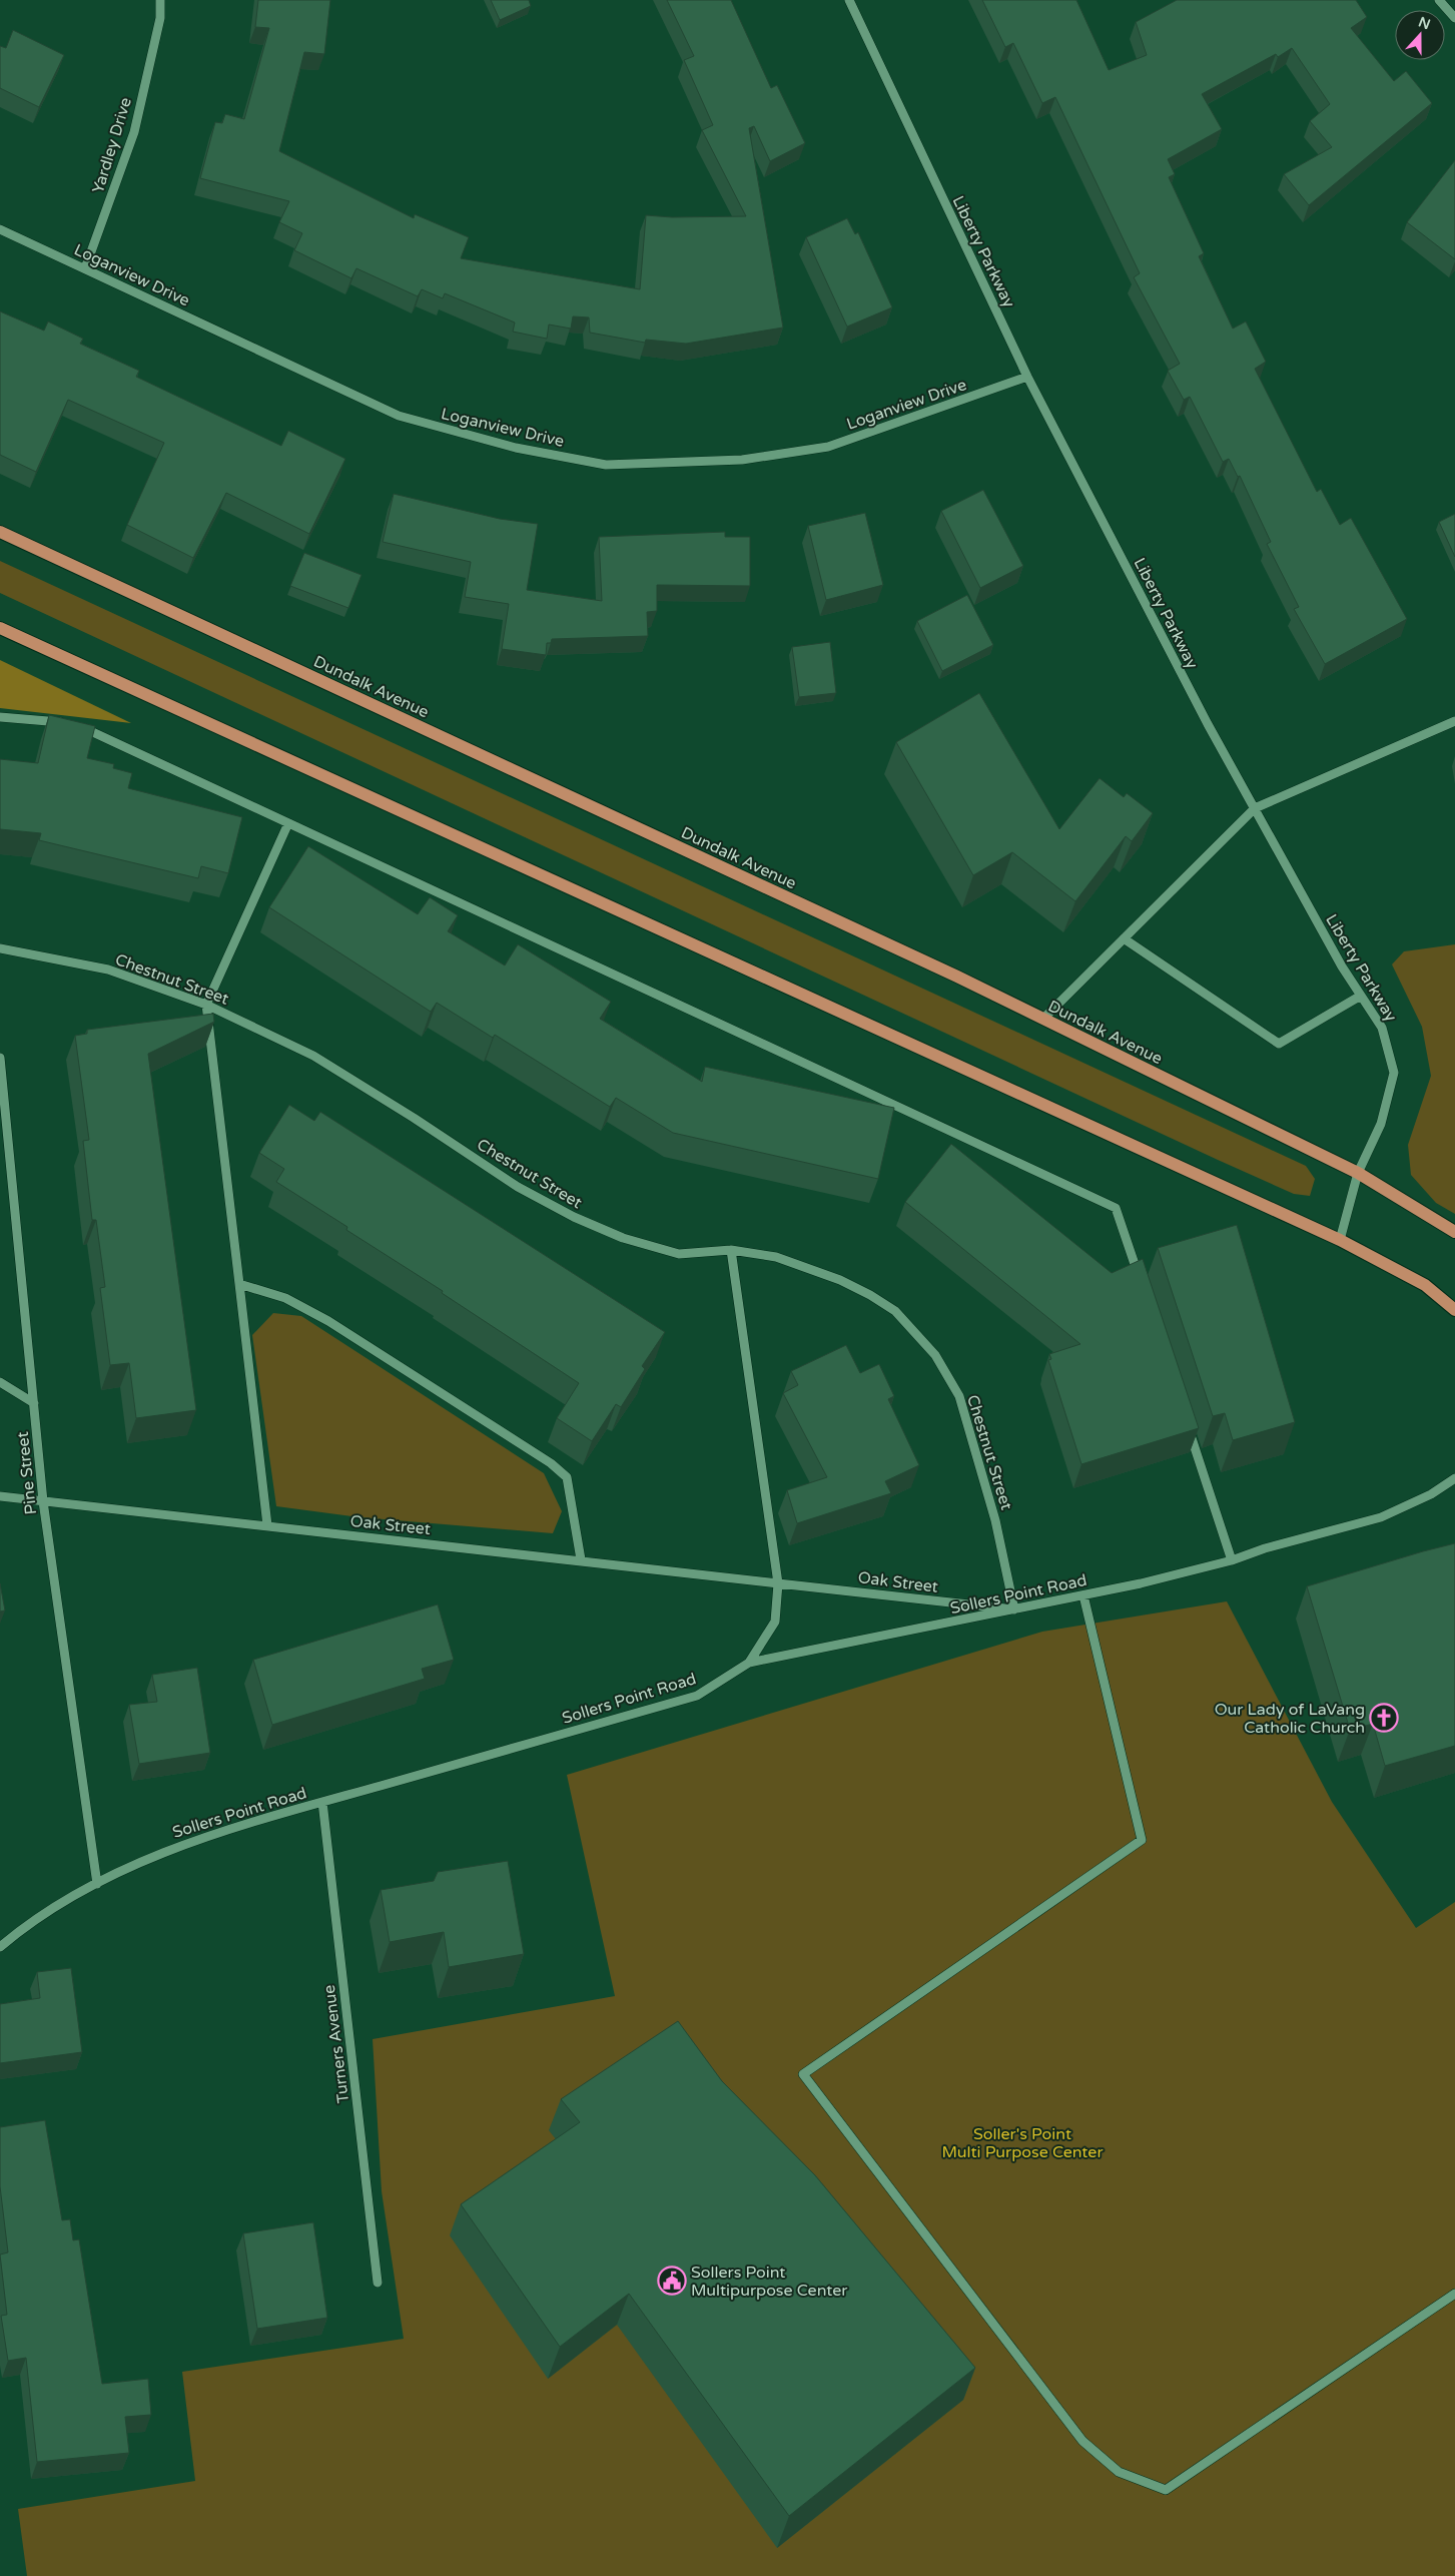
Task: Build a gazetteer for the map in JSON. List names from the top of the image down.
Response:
{
  "streets": {
    "main road": ["Dundalk Avenue"],
    "street": [
      "Yardley Drive",
      "Liberty Parkway",
      "Loganview Drive",
      "Chestnut Street",
      "Pine Street",
      "Oak Street",
      "Sollers Point Road",
      "Turners Avenue"
    ]
  },
  "crossings": [
    ["Yardley Drive", "Loganview Drive"],
    ["Liberty Parkway", "Loganview Drive"],
    ["Liberty Parkway", "Dundalk Avenue"],
    ["Chestnut Street", "Oak Street"],
    ["Chestnut Street", "Sollers Point Road"],
    ["Pine Street", "Oak Street"],
    ["Pine Street", "Sollers Point Road"],
    ["Oak Street", "Sollers Point Road"],
    ["Sollers Point Road", "Turners Avenue"]
  ],
  "parks": ["Soller's Point Multi Purpose Center"],
  "places": {
    "church": ["Our Lady of LaVang Catholic Church"],
    "public building": ["Sollers Point Multipurpose Center"]
  },
  "north": "top"
}
